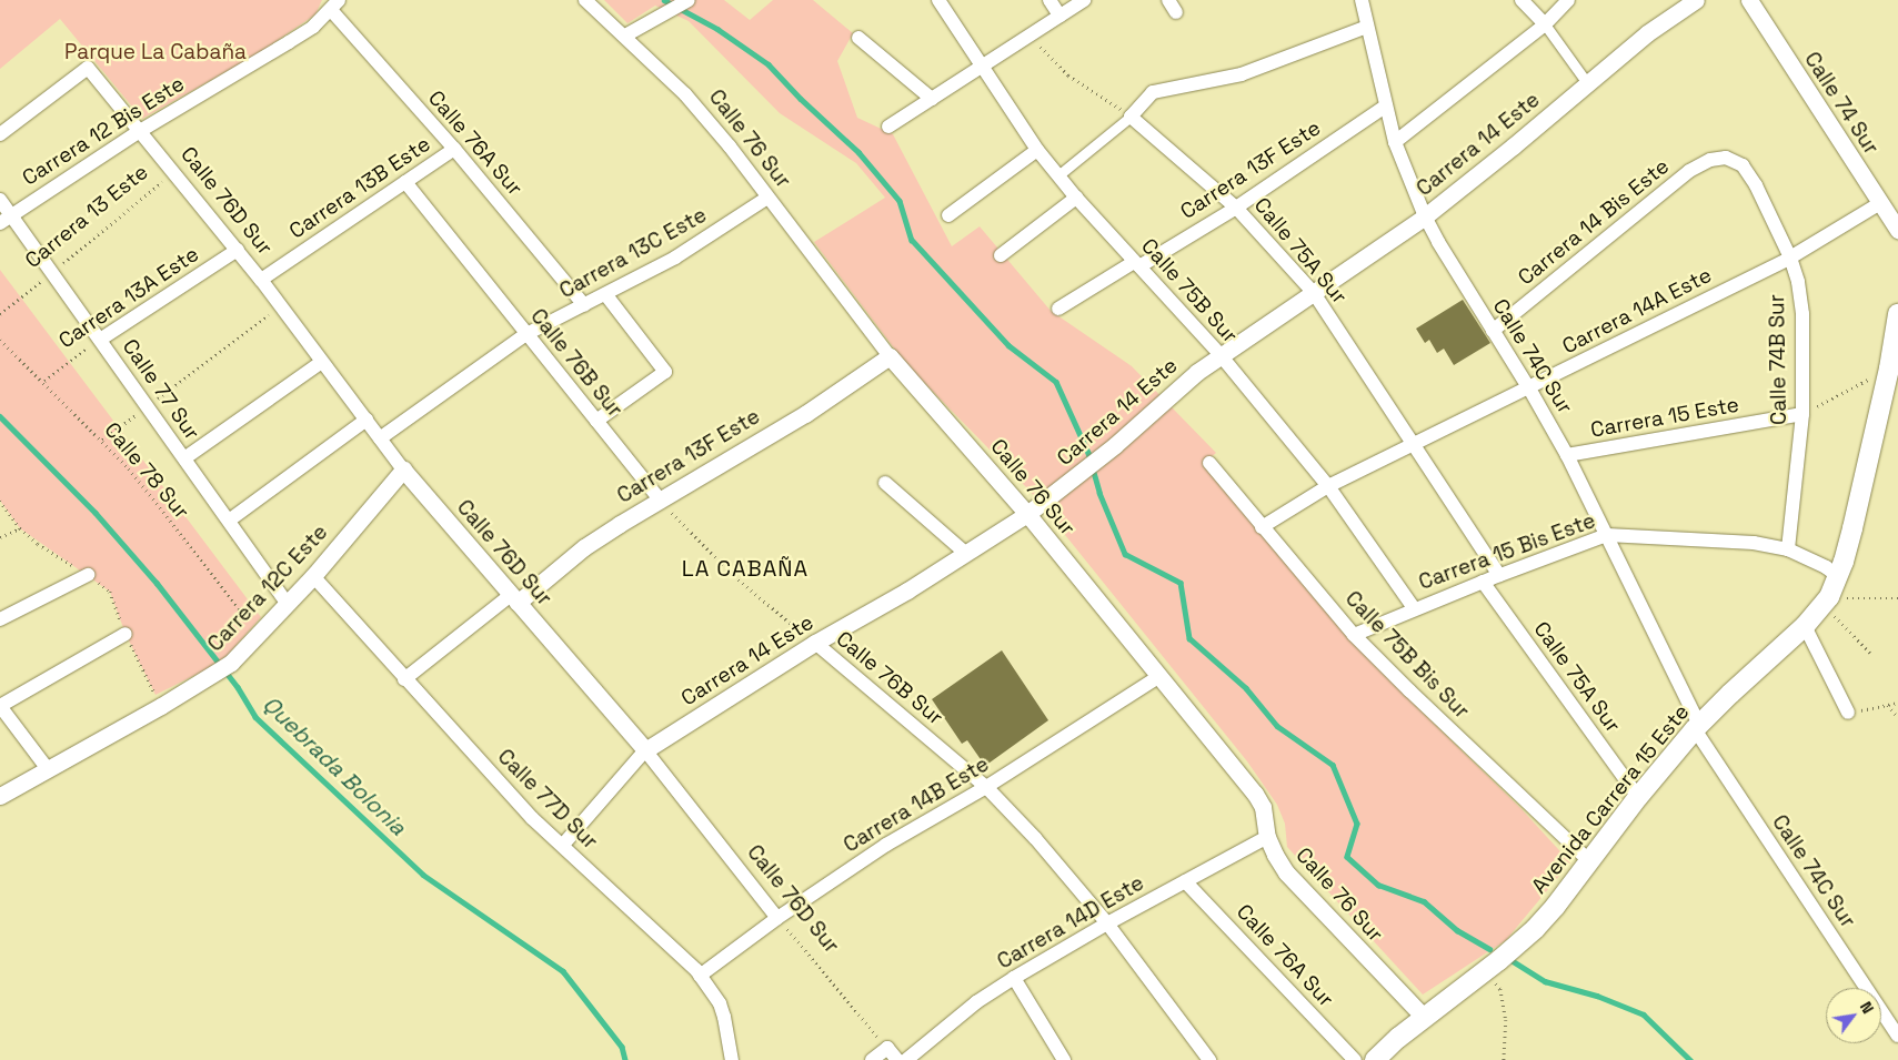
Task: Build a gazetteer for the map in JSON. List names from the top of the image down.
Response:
{
  "streets": {
    "main road": ["Avenida Carrera 15 Este"],
    "street": [
      "Calle 74 Sur",
      "Carrera 12 Bis Este",
      "Calle 76 Sur",
      "Calle 76A Sur",
      "Carrera 14 Este",
      "Carrera 13F Este",
      "Carrera 13B Este",
      "Calle 76D Sur",
      "Carrera 14 Bis Este",
      "Calle 75A Sur",
      "Carrera 13C Este",
      "Calle 75B Sur",
      "Carrera 13A Este",
      "Carrera 14A Este",
      "Calle 74C Sur",
      "Calle 74B Sur",
      "Calle 76B Sur",
      "Calle 77 Sur",
      "Carrera 15 Este",
      "Carrera 15 Bis Este",
      "Carrera 12C Este",
      "Calle 75B Bis Sur",
      "Calle 77D Sur",
      "Carrera 14B Este",
      "Carrera 14D Este"
    ],
    "path": ["Carrera 13 Este", "Calle 78 Sur"]
  },
  "crossings": [
    ["Calle 74 Sur", "Carrera 14A Este"],
    ["Carrera 12 Bis Este", "Calle 76A Sur"],
    ["Carrera 12 Bis Este", "Calle 76D Sur"],
    ["Carrera 12 Bis Este", "Calle 77 Sur"],
    ["Calle 76 Sur", "Carrera 14 Este"],
    ["Calle 76 Sur", "Carrera 13F Este"],
    ["Calle 76 Sur", "Carrera 13C Este"],
    ["Calle 76 Sur", "Avenida Carrera 15 Este"],
    ["Calle 76 Sur", "Carrera 14B Este"],
    ["Calle 76 Sur", "Carrera 14D Este"],
    ["Calle 76A Sur", "Carrera 13B Este"],
    ["Calle 76A Sur", "Carrera 13C Este"],
    ["Calle 76A Sur", "Carrera 14D Este"],
    ["Carrera 14 Este", "Calle 76D Sur"],
    ["Carrera 14 Este", "Calle 75A Sur"],
    ["Carrera 14 Este", "Calle 75B Sur"],
    ["Carrera 14 Este", "Calle 74C Sur"],
    ["Carrera 14 Este", "Calle 76B Sur"],
    ["Carrera 14 Este", "Calle 77D Sur"],
    ["Carrera 13F Este", "Calle 76D Sur"],
    ["Carrera 13F Este", "Calle 75A Sur"],
    ["Carrera 13F Este", "Calle 75B Sur"],
    ["Carrera 13F Este", "Calle 74C Sur"],
    ["Carrera 13F Este", "Calle 76B Sur"],
    ["Carrera 13B Este", "Calle 76D Sur"],
    ["Carrera 13B Este", "Calle 76B Sur"],
    ["Calle 76D Sur", "Carrera 13 Este"],
    ["Calle 76D Sur", "Carrera 13C Este"],
    ["Calle 76D Sur", "Carrera 13A Este"],
    ["Calle 76D Sur", "Carrera 12C Este"],
    ["Calle 76D Sur", "Carrera 14B Este"],
    ["Carrera 13 Este", "Calle 77 Sur"],
    ["Carrera 14 Bis Este", "Calle 74C Sur"],
    ["Carrera 14 Bis Este", "Calle 74B Sur"],
    ["Calle 75A Sur", "Carrera 14A Este"],
    ["Calle 75A Sur", "Carrera 15 Bis Este"],
    ["Calle 75A Sur", "Avenida Carrera 15 Este"],
    ["Carrera 13C Este", "Calle 76B Sur"],
    ["Calle 75B Sur", "Carrera 14A Este"],
    ["Calle 75B Sur", "Carrera 15 Bis Este"],
    ["Carrera 13A Este", "Calle 77 Sur"],
    ["Carrera 13A Este", "Calle 78 Sur"],
    ["Carrera 14A Este", "Calle 74C Sur"],
    ["Carrera 14A Este", "Calle 74B Sur"],
    ["Carrera 14A Este", "Calle 75B Bis Sur"],
    ["Calle 74C Sur", "Carrera 15 Este"],
    ["Calle 74C Sur", "Carrera 15 Bis Este"],
    ["Calle 74C Sur", "Avenida Carrera 15 Este"],
    ["Calle 74B Sur", "Carrera 15 Este"],
    ["Calle 74B Sur", "Carrera 15 Bis Este"],
    ["Calle 76B Sur", "Carrera 14B Este"],
    ["Calle 76B Sur", "Carrera 14D Este"],
    ["Calle 77 Sur", "Carrera 12C Este"],
    ["Calle 78 Sur", "Carrera 12C Este"],
    ["Carrera 15 Bis Este", "Calle 75B Bis Sur"],
    ["Carrera 15 Bis Este", "Avenida Carrera 15 Este"],
    ["Carrera 12C Este", "Calle 77D Sur"],
    ["Calle 75B Bis Sur", "Avenida Carrera 15 Este"],
    ["Calle 77D Sur", "Carrera 14B Este"]
  ],
  "districts": ["LA CABAÑA"],
  "water": ["Quebrada Bolonia"],
  "parks": ["Parque La Cabaña"],
  "north": "top right"
}
